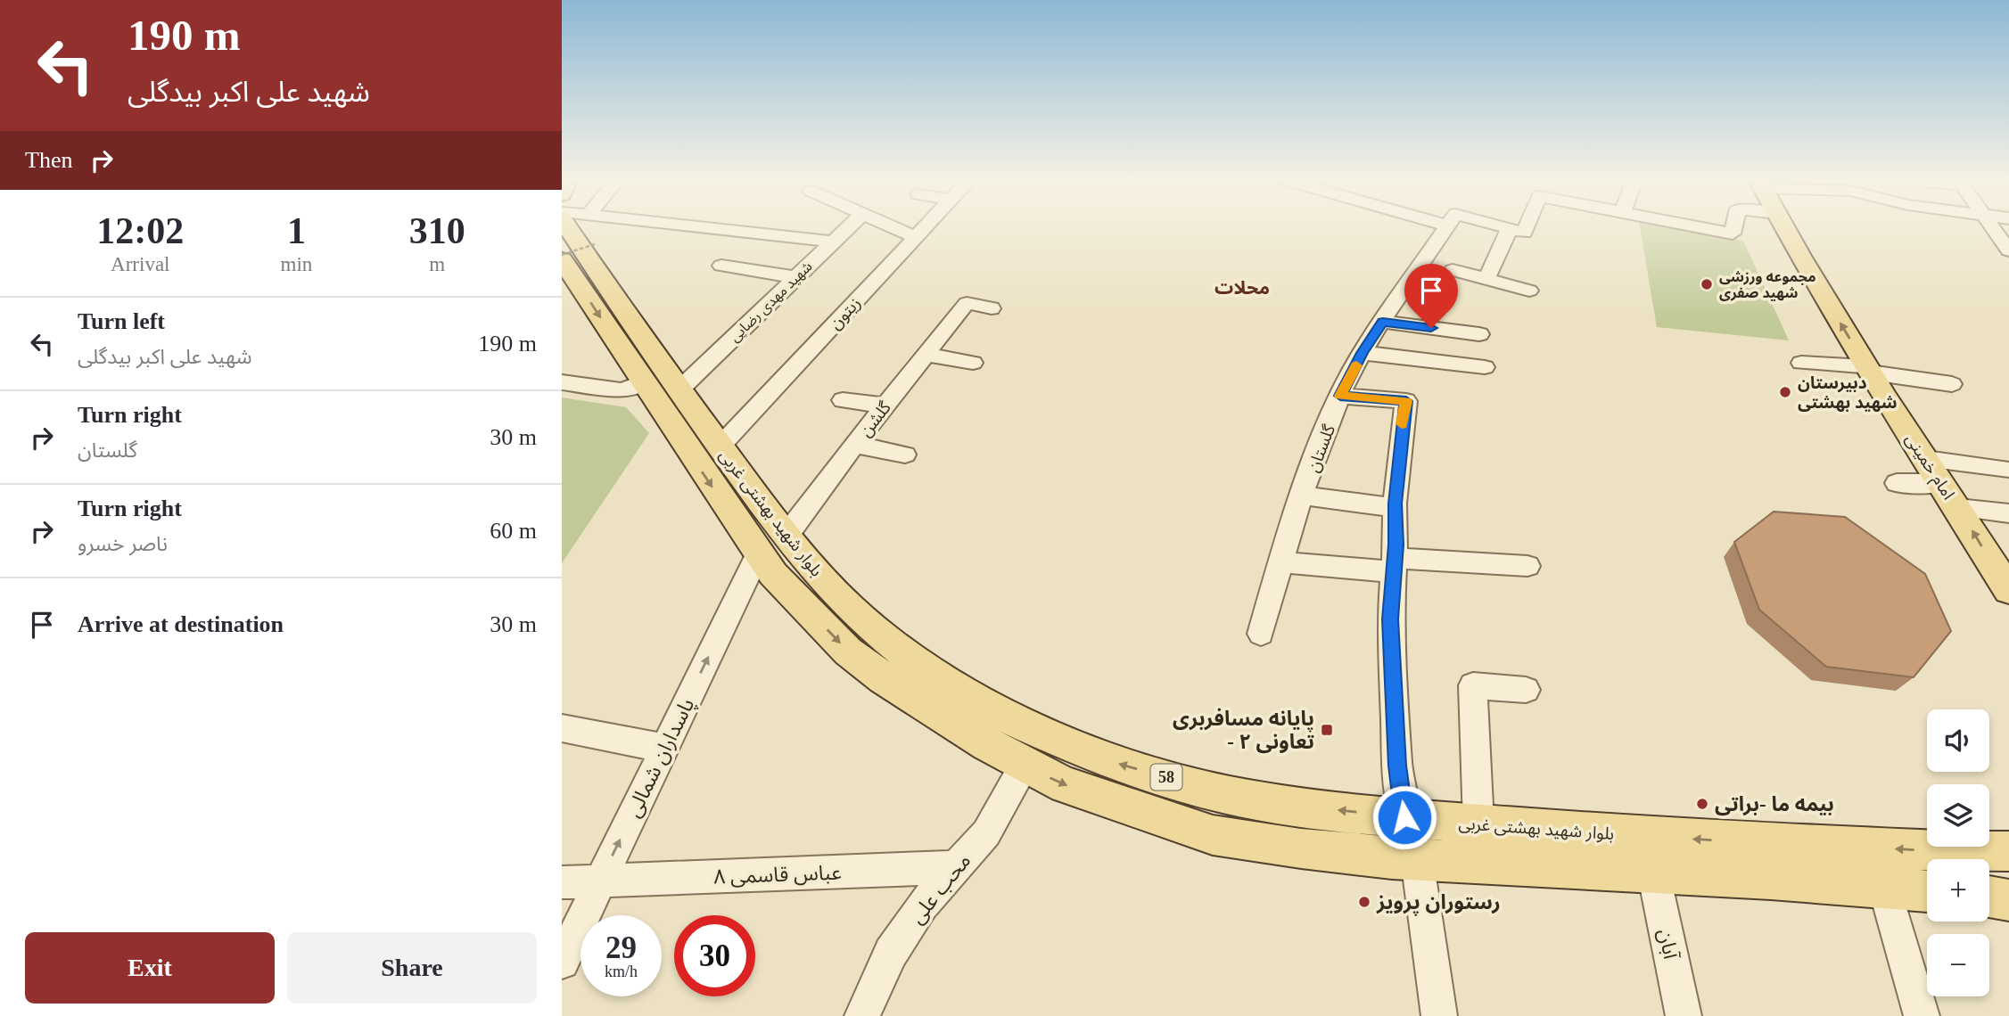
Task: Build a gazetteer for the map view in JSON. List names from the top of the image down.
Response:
{
  "streets": {
    "main road": ["امام خمینی", "بلوار شهید بهشتی غربی", "58"],
    "street": [
      "شهید مهدی رضایی",
      "زیتون",
      "گلشن",
      "گلستان",
      "پاسداران شمالی",
      "عباس قاسمی ۸",
      "محب علی",
      "آبان"
    ]
  },
  "crossings": [
    ["شهید مهدی رضایی", "بلوار شهید بهشتی غربی"],
    ["زیتون", "بلوار شهید بهشتی غربی"],
    ["گلشن", "بلوار شهید بهشتی غربی"],
    ["گلشن", "پاسداران شمالی"],
    ["بلوار شهید بهشتی غربی", "پاسداران شمالی"],
    ["بلوار شهید بهشتی غربی", "محب علی"],
    ["بلوار شهید بهشتی غربی", "آبان"],
    ["پاسداران شمالی", "عباس قاسمی ۸"],
    ["عباس قاسمی ۸", "محب علی"]
  ],
  "one_way": ["امام خمینی", "پاسداران شمالی"],
  "districts": ["محلات"],
  "places": {
    "other": [
      "مجموعه ورزشی شهید صفری",
      "دبیرستان شهید بهشتی",
      "بیمه ما -براتی",
      "رستوران پرویز"
    ],
    "transit": ["پایانه مسافربری - تعاونی ۲"]
  },
  "page": {
    "turn": ["190 m", "شهید علی اکبر بیدگلی"],
    "then": "Then",
    "eta": [
      "12:02",
      "Arrival",
      "1",
      "min",
      "310",
      "m"
    ],
    "list": [
      {
        "name": "Turn left",
        "note": "شهید علی اکبر بیدگلی",
        "value": "190 m"
      },
      {
        "name": "Turn right",
        "note": "گلستان",
        "value": "30 m"
      },
      {
        "name": "Turn right",
        "note": "ناصر خسرو",
        "value": "60 m"
      },
      {
        "name": "Arrive at destination",
        "value": "30 m"
      }
    ],
    "map_buttons": ["+", "−"],
    "speed": "29 km/h",
    "limit": "30",
    "buttons": ["Exit", "Share"]
  }
}
